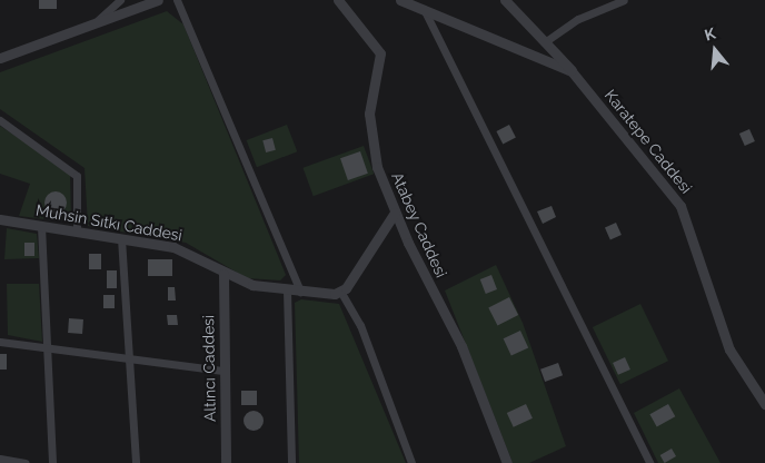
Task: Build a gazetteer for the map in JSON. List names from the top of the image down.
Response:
{
  "streets": {
    "street": [
      "Karatepe Caddesi",
      "Muhsin Sıtkı Caddesi",
      "Atabey Caddesi",
      "Altıncı Caddesi"
    ]
  },
  "crossings": [
    ["Muhsin Sıtkı Caddesi", "Altıncı Caddesi"]
  ],
  "north": "top"
}
